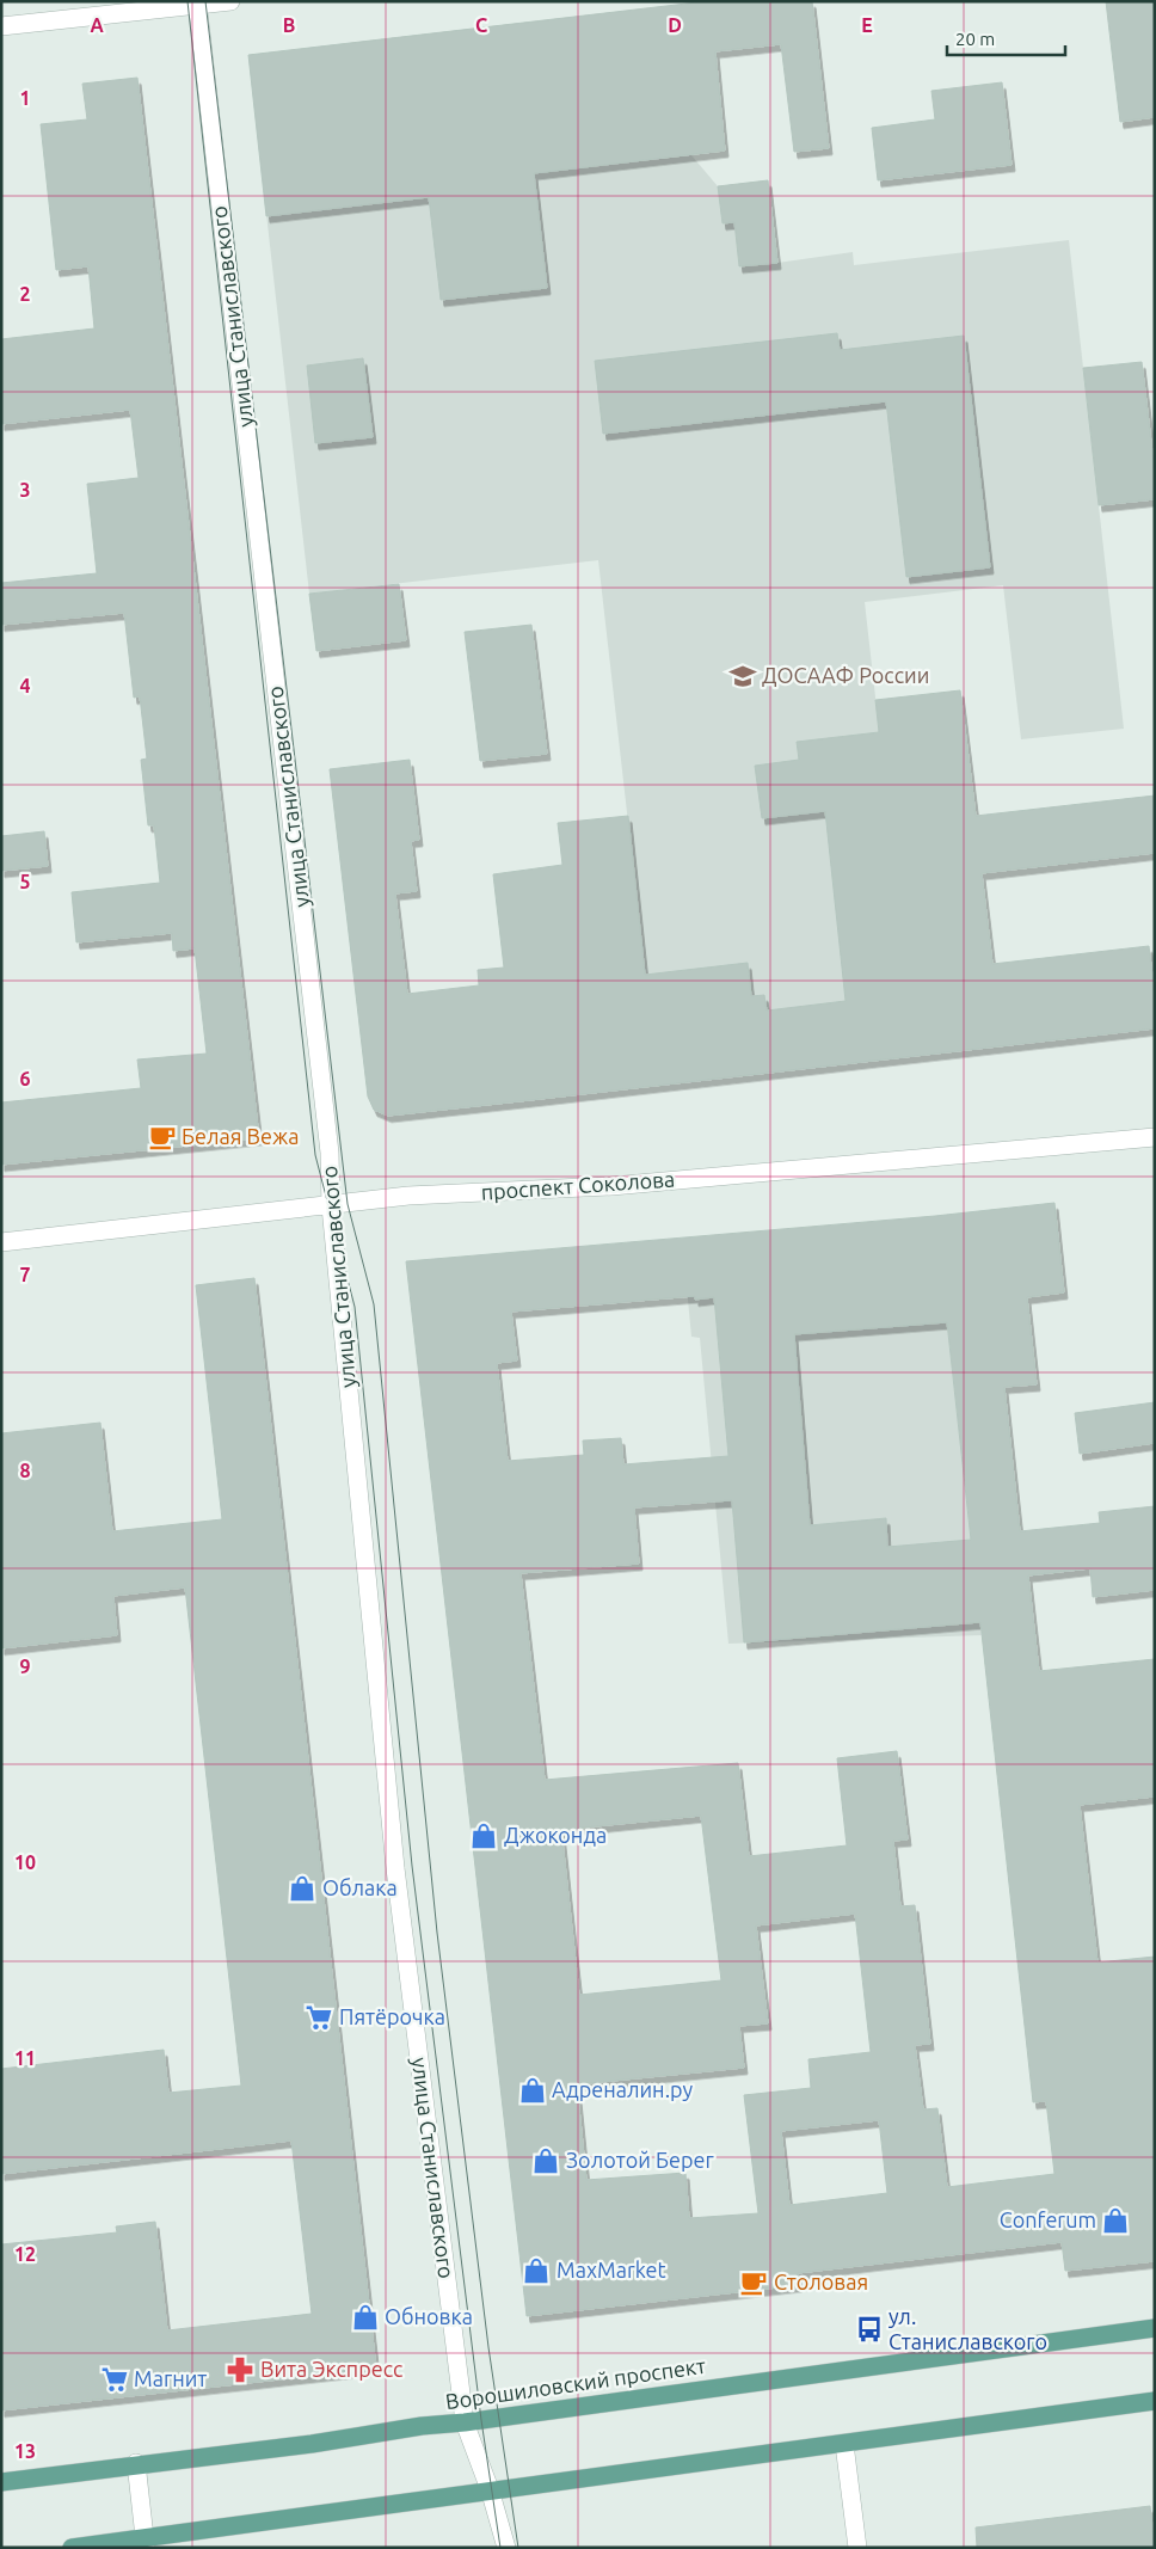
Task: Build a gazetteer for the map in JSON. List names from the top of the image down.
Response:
{
  "streets": {
    "main road": ["Ворошиловский проспект"],
    "street": ["улица Станиславского", "проспект Соколова"]
  },
  "crossings": [
    ["улица Станиславского", "проспект Соколова"],
    ["улица Станиславского", "Ворошиловский проспект"]
  ],
  "places": {
    "school or university": ["ДОСААФ России"],
    "cafe": ["Белая Вежа", "Столовая"],
    "shop": [
      "Джоконда",
      "Облака",
      "Адреналин.ру",
      "Золотой Берег",
      "Conferum",
      "MaxMarket",
      "Обновка"
    ],
    "supermarket": ["Пятёрочка", "Магнит"],
    "bus stop": ["ул. Станиславского"],
    "pharmacy": ["Вита Экспресс"]
  },
  "scale_bar": "20 m",
  "grid": {
    "columns": [
      "A",
      "B",
      "C",
      "D",
      "E"
    ],
    "rows": [
      "1",
      "2",
      "3",
      "4",
      "5",
      "6",
      "7",
      "8",
      "9",
      "10",
      "11",
      "12",
      "13"
    ]
  }
}
